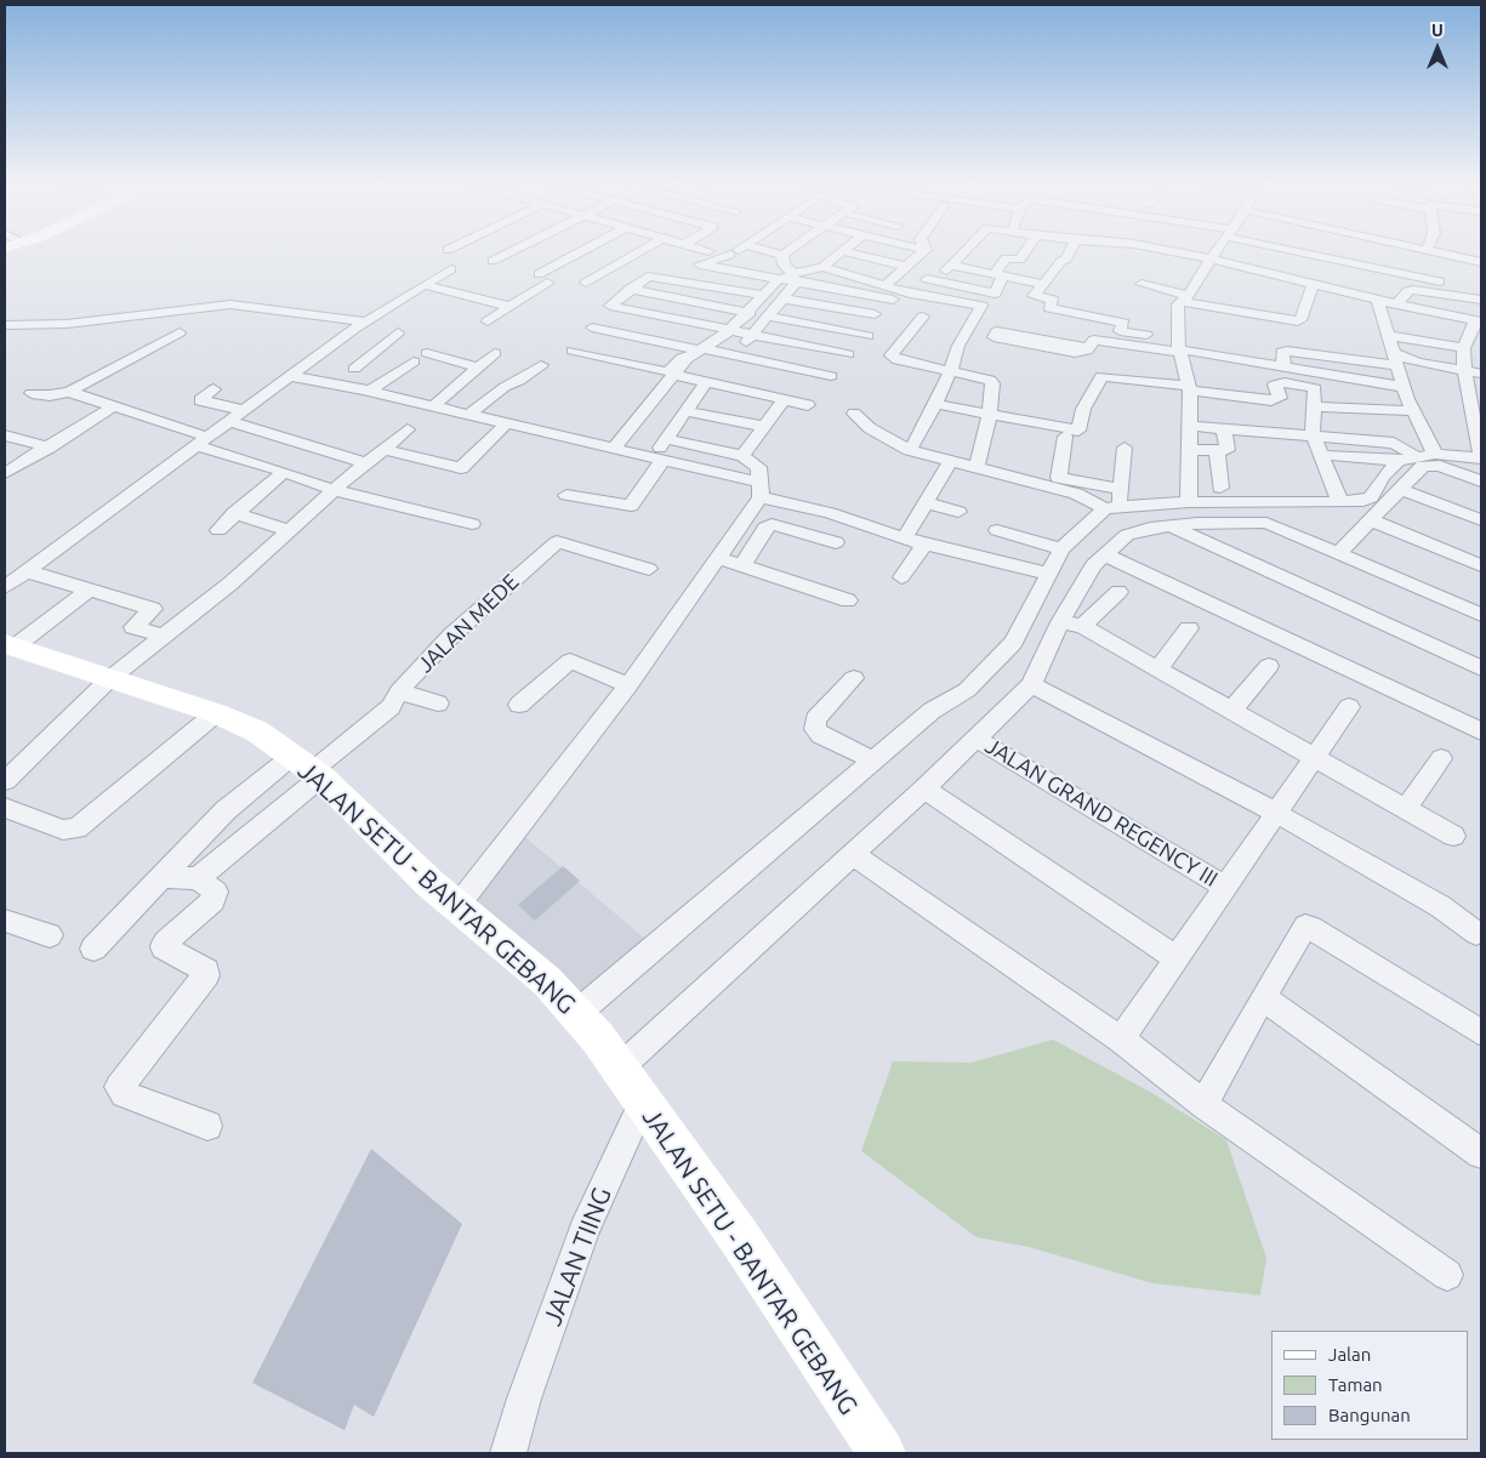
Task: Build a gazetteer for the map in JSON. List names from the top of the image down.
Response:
{
  "streets": {
    "main road": ["JALAN SETU - BANTAR GEBANG"],
    "street": ["JALAN MEDE", "JALAN GRAND REGENCY III", "JALAN TIING"]
  },
  "crossings": [
    ["JALAN MEDE", "JALAN SETU - BANTAR GEBANG"],
    ["JALAN SETU - BANTAR GEBANG", "JALAN TIING"]
  ],
  "legend": ["Jalan", "Taman", "Bangunan"],
  "north": "top"
}
